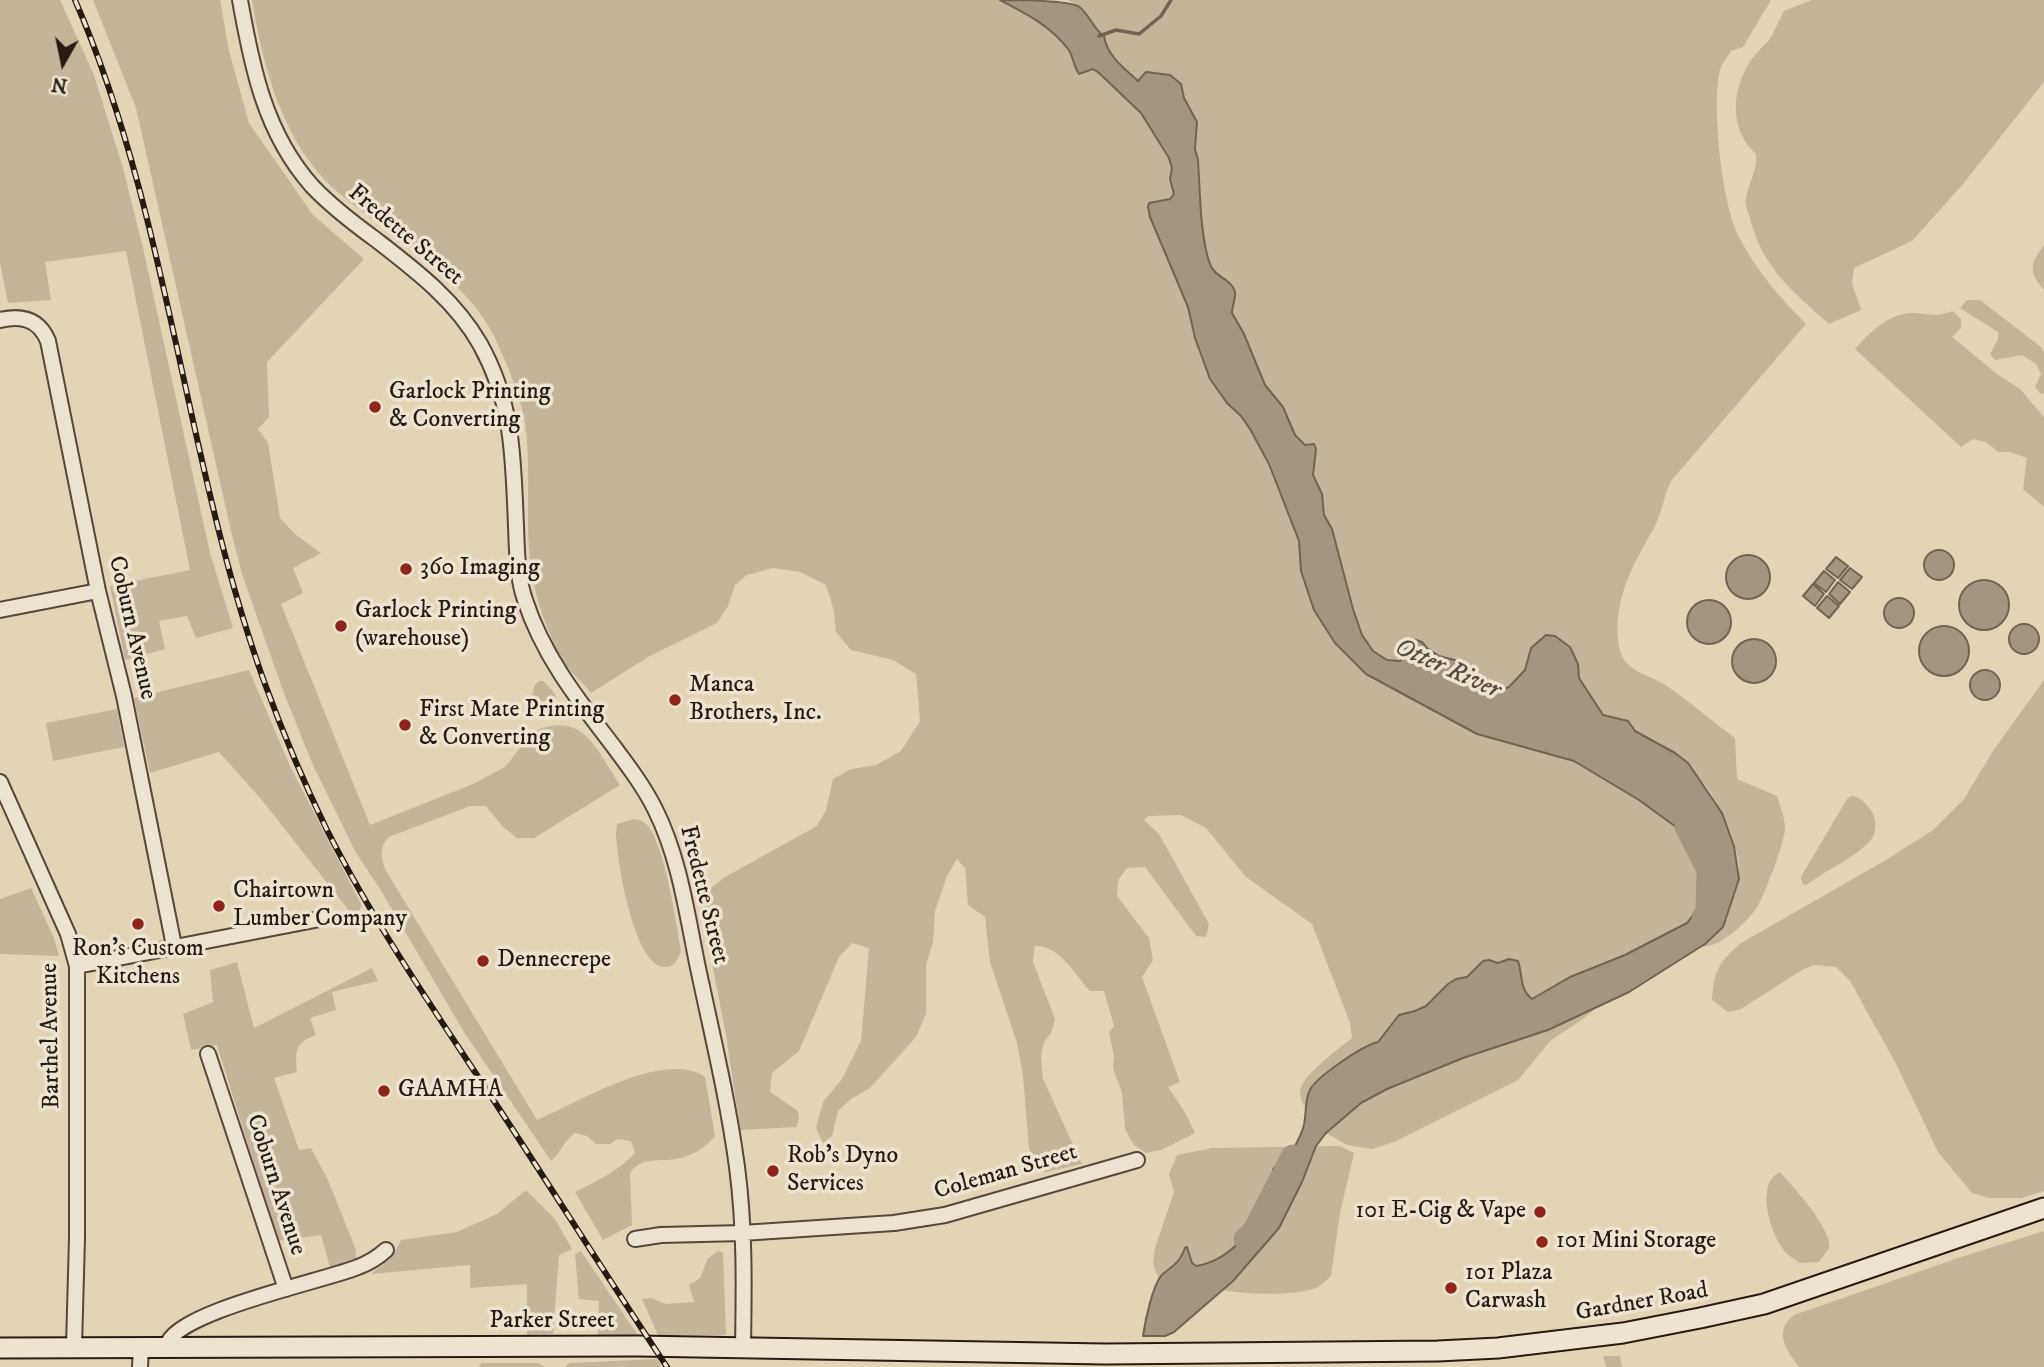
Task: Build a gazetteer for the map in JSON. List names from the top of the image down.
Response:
{
  "streets": {
    "main road": ["Gardner Road", "Parker Street"],
    "street": [
      "Fredette Street",
      "Coburn Avenue",
      "Barthel Avenue",
      "Coleman Street"
    ]
  },
  "crossings": [
    ["Fredette Street", "Coleman Street"],
    ["Fredette Street", "Parker Street"],
    ["Barthel Avenue", "Parker Street"],
    ["Gardner Road", "Parker Street"]
  ],
  "water": ["Otter River"],
  "places": [
    "Garlock Printing & Converting",
    "360 Imaging",
    "Garlock Printing (warehouse)",
    "Manca Brothers, Inc.",
    "First Mate Printing & Converting",
    "Chairtown Lumber Company",
    "Ron's Custom Kitchens",
    "Dennecrepe",
    "GAAMHA",
    "Rob's Dyno Services",
    "101 E-Cig & Vape",
    "101 Mini Storage",
    "101 Plaza Carwash"
  ],
  "north": "bottom"
}
